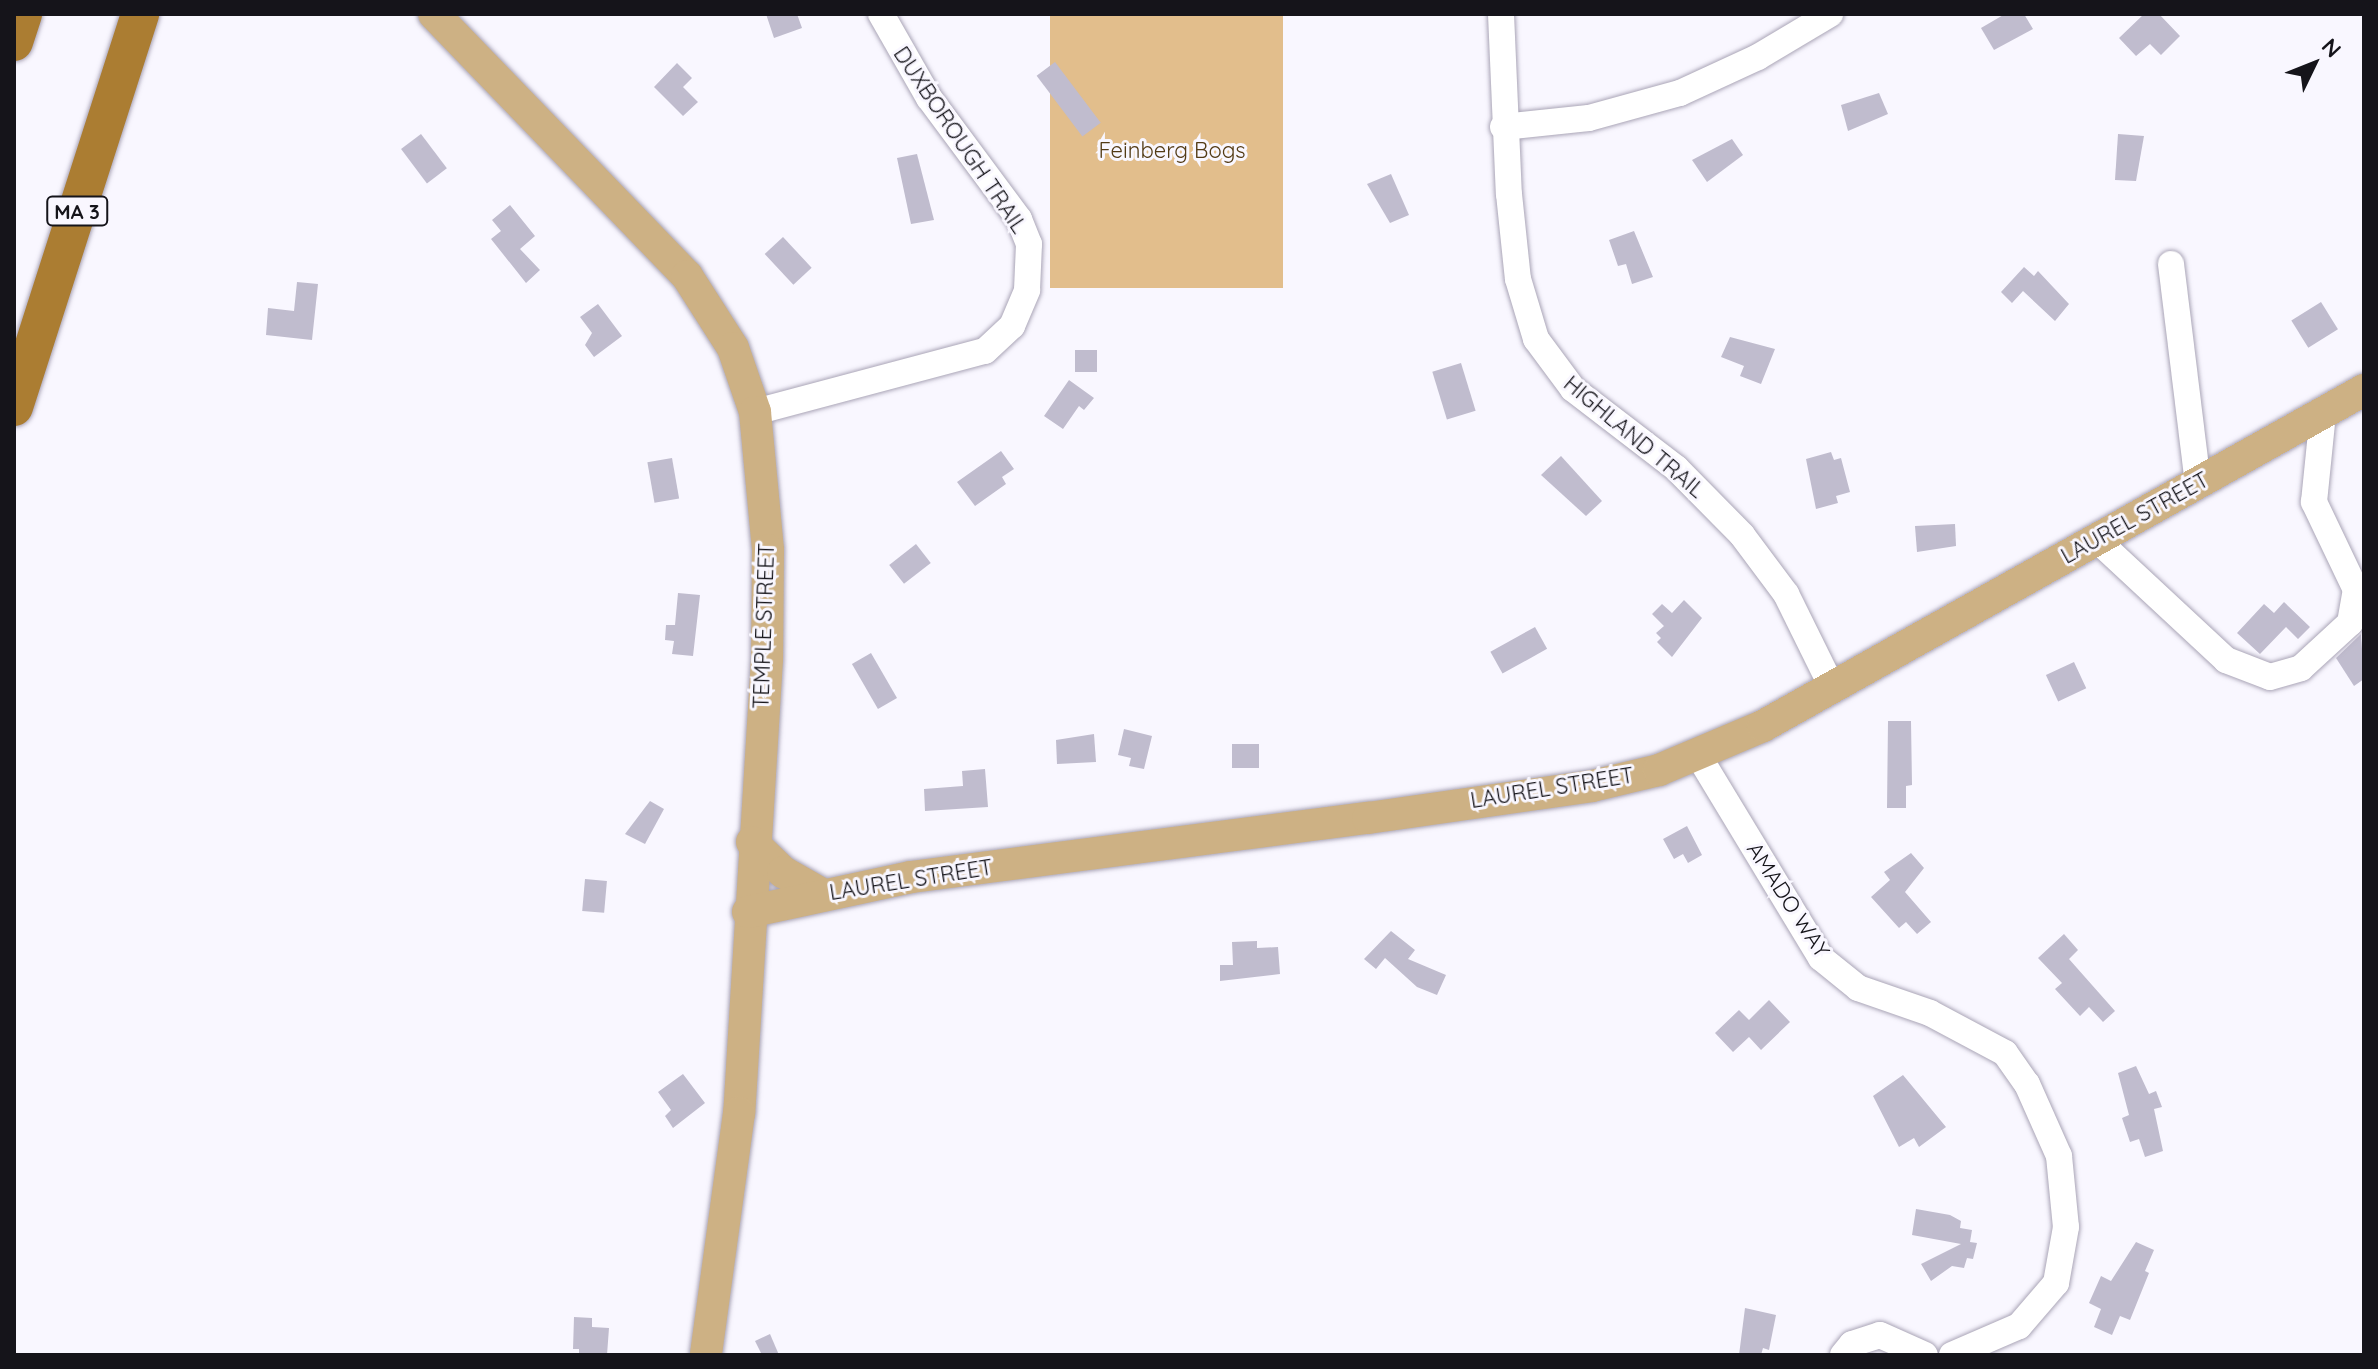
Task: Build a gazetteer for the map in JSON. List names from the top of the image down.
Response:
{
  "streets": {
    "highway": ["MA 3"],
    "main road": ["LAUREL STREET", "TEMPLE STREET"],
    "street": ["DUXBOROUGH TRAIL", "HIGHLAND TRAIL", "AMADO WAY"]
  },
  "crossings": [
    ["DUXBOROUGH TRAIL", "TEMPLE STREET"],
    ["HIGHLAND TRAIL", "LAUREL STREET"],
    ["LAUREL STREET", "TEMPLE STREET"],
    ["LAUREL STREET", "AMADO WAY"]
  ],
  "parks": ["Feinberg Bogs"],
  "north": "top right"
}
